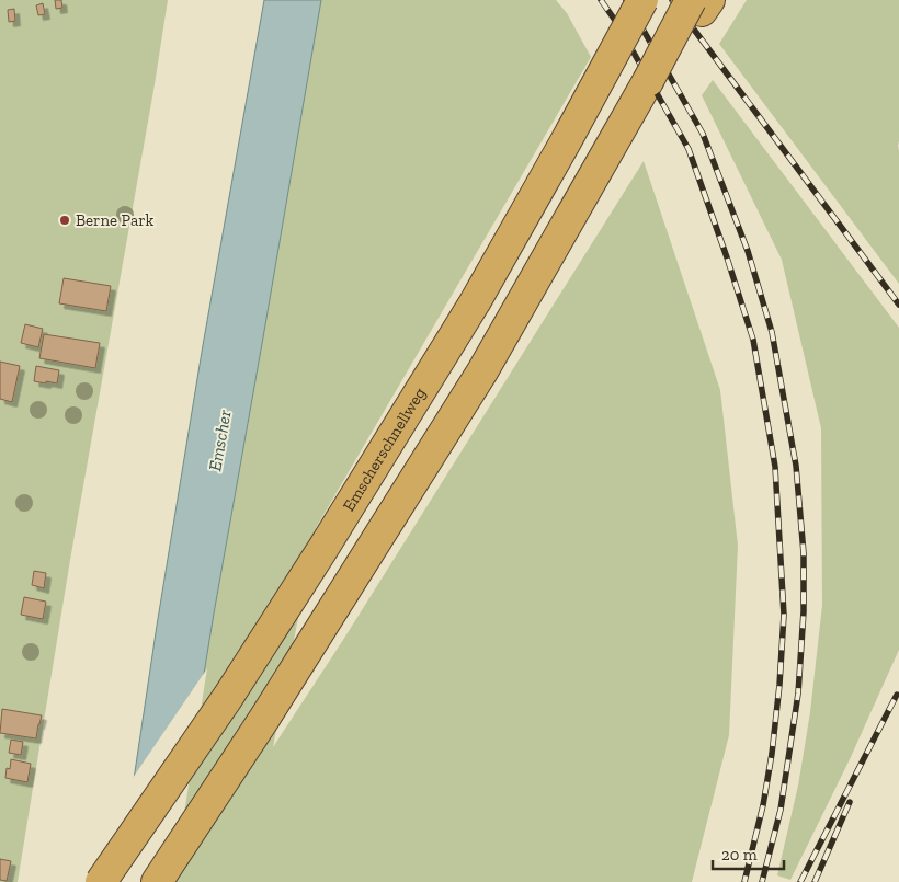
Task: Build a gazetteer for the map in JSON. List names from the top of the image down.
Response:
{
  "streets": {
    "highway": ["Emscherschnellweg"]
  },
  "water": ["Emscher"],
  "places": ["Berne Park"],
  "scale_bar": "20 m"
}
